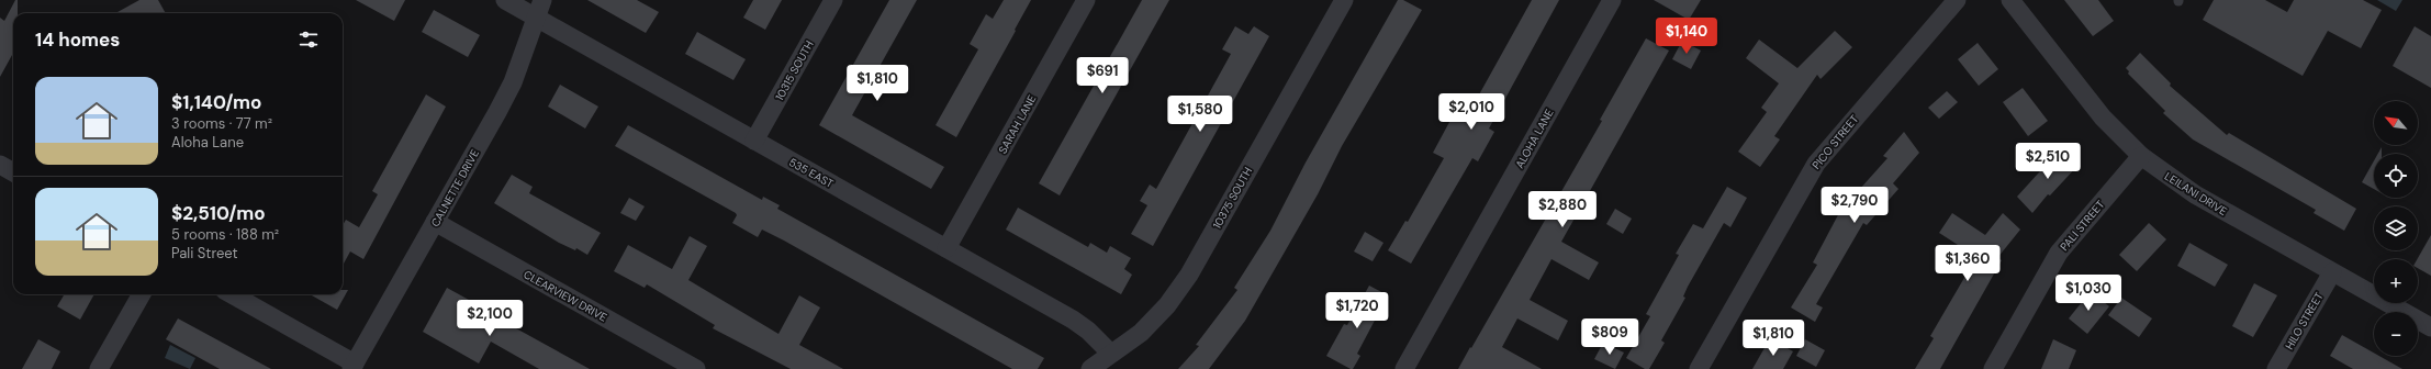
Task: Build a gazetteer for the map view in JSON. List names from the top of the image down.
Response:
{
  "streets": {
    "street": [
      "10315 SOUTH",
      "SARAH LANE",
      "ALOHA LANE",
      "PICO STREET",
      "535 EAST",
      "CALNETTE DRIVE",
      "LEILANI DRIVE",
      "10375 SOUTH",
      "PALI STREET",
      "CLEARVIEW DRIVE",
      "HILO STREET"
    ]
  },
  "crossings": [
    ["10315 SOUTH", "535 EAST"],
    ["SARAH LANE", "535 EAST"],
    ["535 EAST", "CALNETTE DRIVE"],
    ["535 EAST", "10375 SOUTH"],
    ["CALNETTE DRIVE", "CLEARVIEW DRIVE"],
    ["LEILANI DRIVE", "PALI STREET"],
    ["LEILANI DRIVE", "HILO STREET"]
  ],
  "north": "top left",
  "page": {
    "heading": "14 homes",
    "price": [
      "$1,140",
      "$691",
      "$1,810",
      "$2,010",
      "$1,580",
      "$2,510",
      "$2,790",
      "$2,880",
      "$1,360",
      "$1,030",
      "$1,720",
      "$2,100",
      "$809",
      "$1,810"
    ],
    "list": [
      {
        "name": "$1,140/mo",
        "note": "3 rooms · 77 m² · Aloha Lane"
      },
      {
        "name": "$2,510/mo",
        "note": "5 rooms · 188 m² · Pali Street"
      }
    ],
    "map_buttons": ["+", "−"]
  }
}
